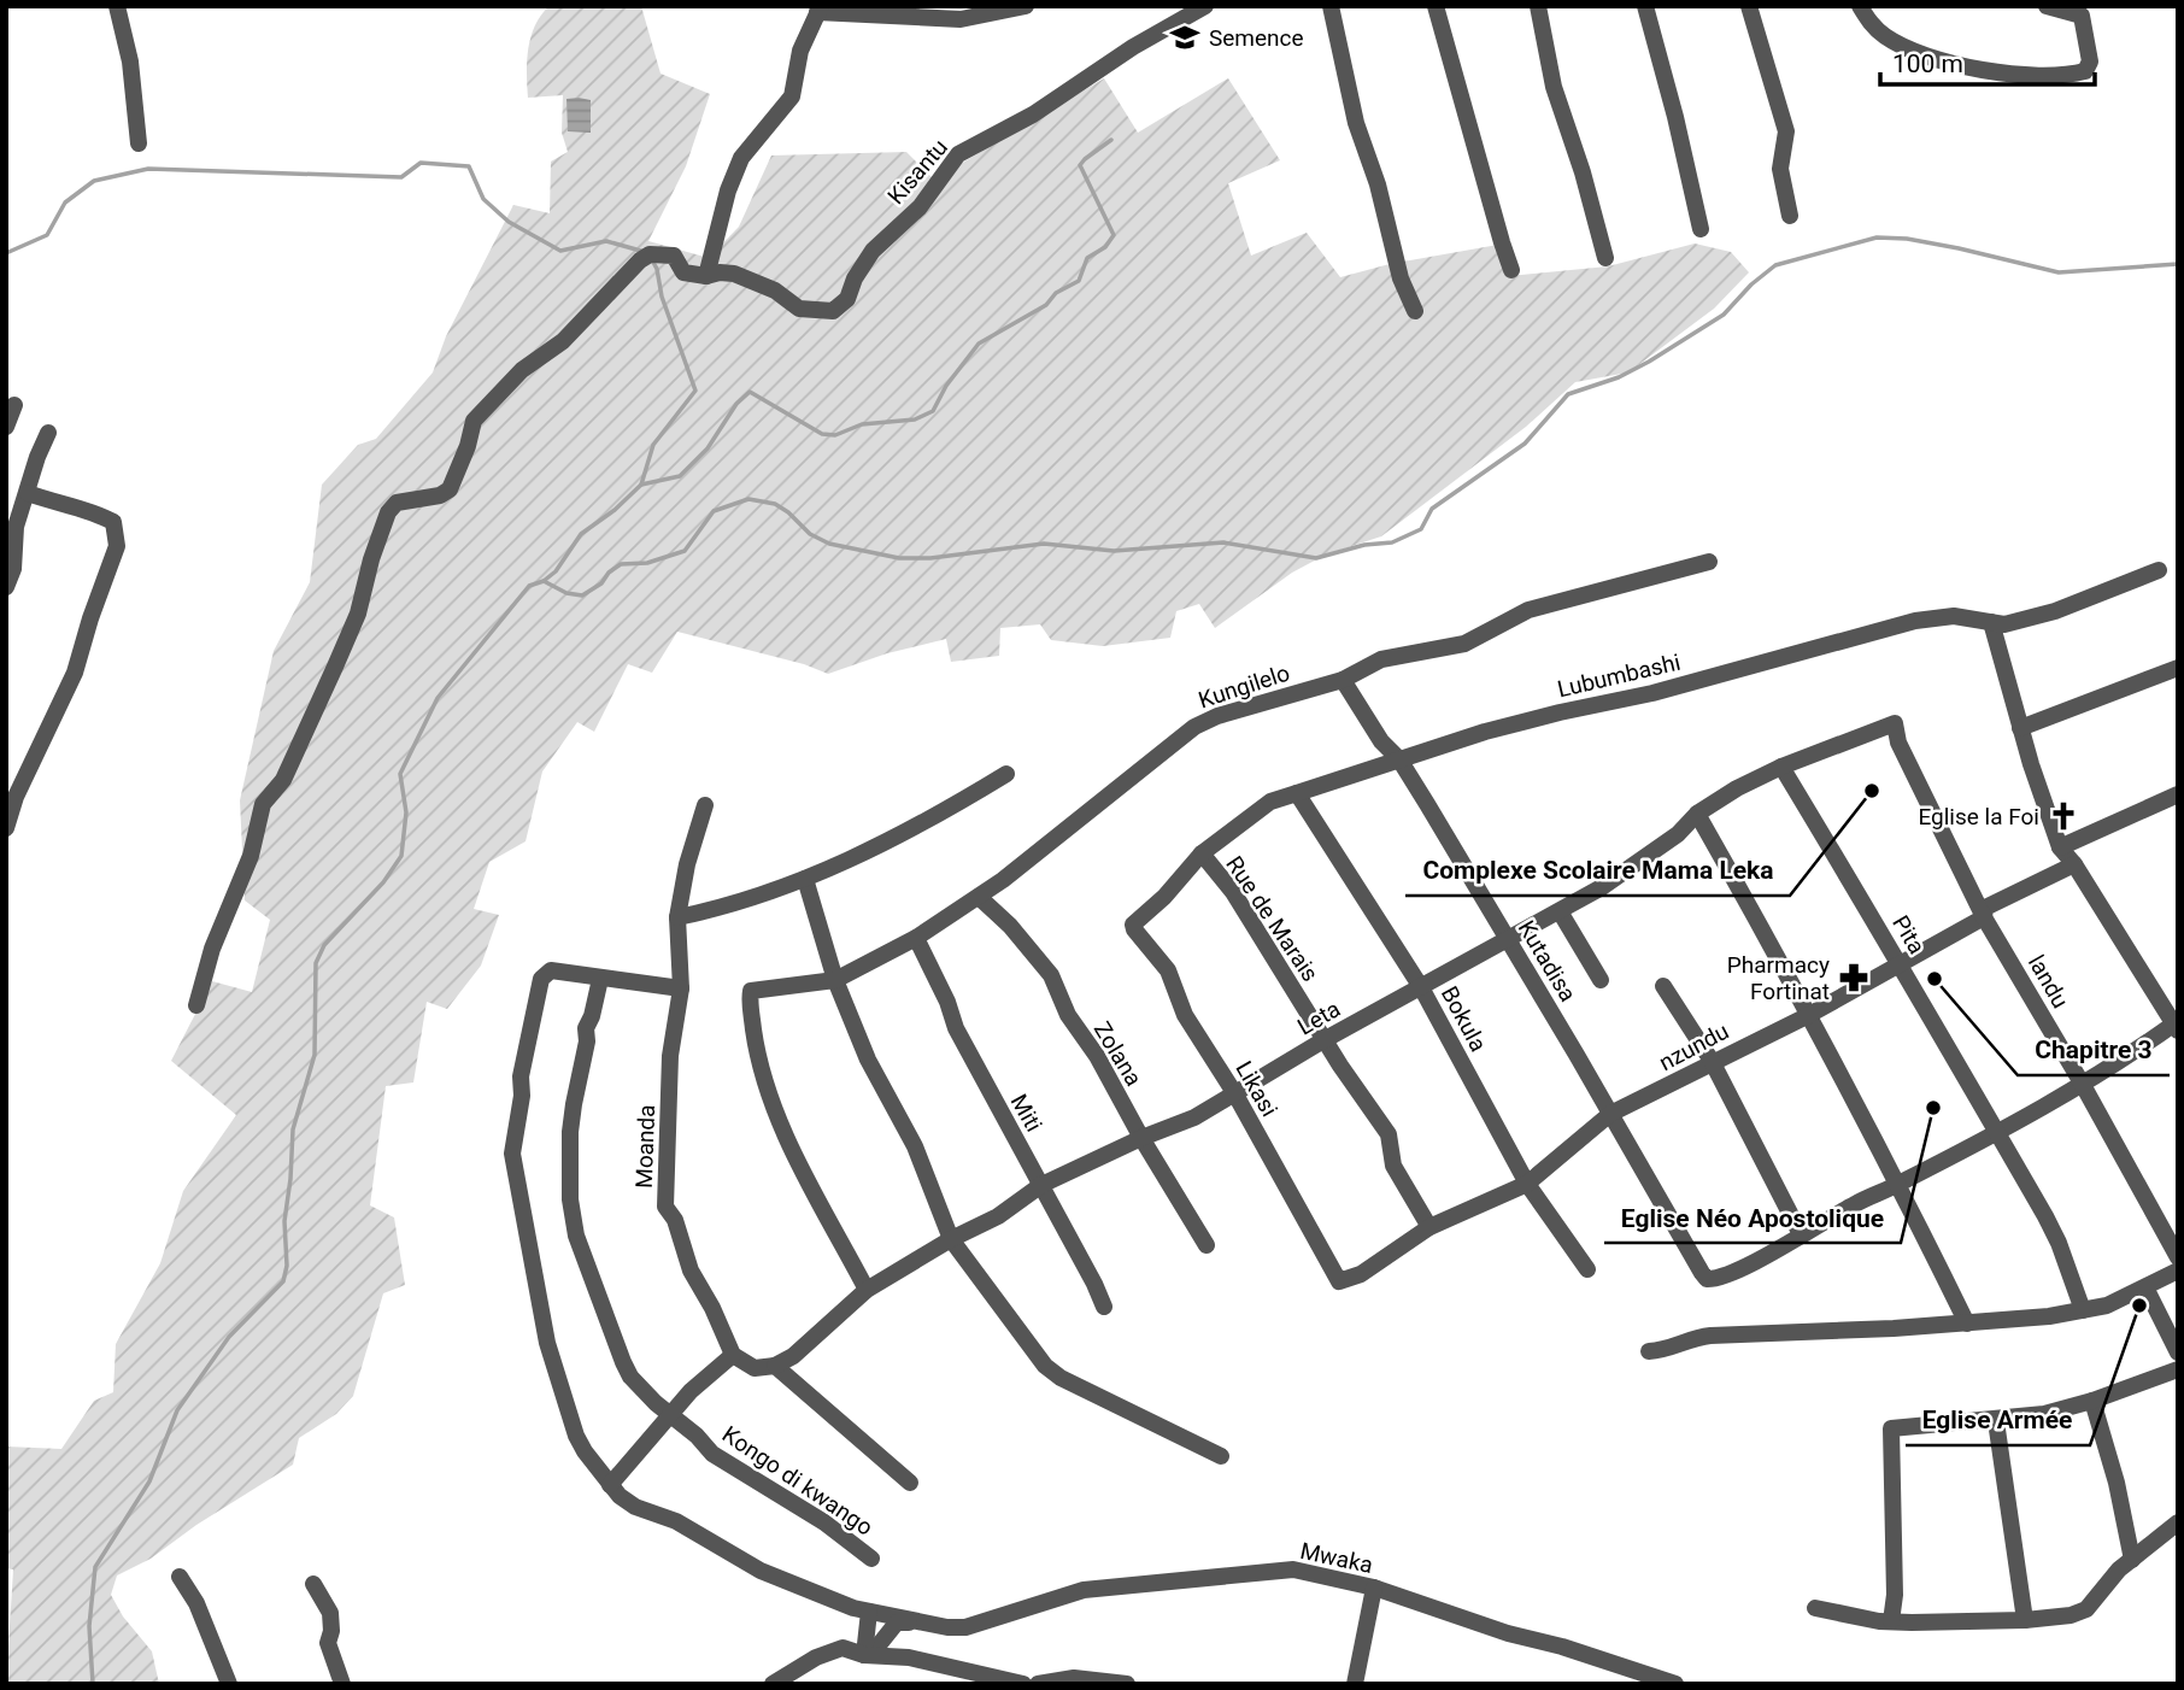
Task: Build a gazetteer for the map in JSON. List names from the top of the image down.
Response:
{
  "streets": {
    "street": [
      "Kisantu",
      "Lubumbashi",
      "Kungilelo",
      "Rue de Marais",
      "Pita",
      "Kutadisa",
      "landu",
      "Leta",
      "Bokula",
      "nzundu",
      "Zolana",
      "Likasi",
      "Miti",
      "Moanda",
      "Kongo di kwango",
      "Mwaka"
    ]
  },
  "crossings": [
    ["Lubumbashi", "Rue de Marais"],
    ["Lubumbashi", "Kutadisa"],
    ["Lubumbashi", "Bokula"],
    ["Lubumbashi", "Likasi"],
    ["Kungilelo", "Kutadisa"],
    ["Kungilelo", "Leta"],
    ["Kungilelo", "Zolana"],
    ["Kungilelo", "Miti"],
    ["Rue de Marais", "Leta"],
    ["Rue de Marais", "nzundu"],
    ["Pita", "Leta"],
    ["Pita", "nzundu"],
    ["Kutadisa", "Leta"],
    ["Kutadisa", "nzundu"],
    ["landu", "Leta"],
    ["landu", "nzundu"],
    ["Leta", "Bokula"],
    ["Leta", "Zolana"],
    ["Leta", "Likasi"],
    ["Leta", "Miti"],
    ["Bokula", "nzundu"],
    ["nzundu", "Likasi"]
  ],
  "places": {
    "school or university": ["Semence"],
    "other": [
      "Complexe Scolaire Mama Leka",
      "Chapitre 3",
      "Eglise Néo Apostolique",
      "Eglise Armée"
    ],
    "church": ["Eglise la Foi"],
    "pharmacy": ["Pharmacy Fortinat"]
  },
  "scale_bar": "100 m"
}
